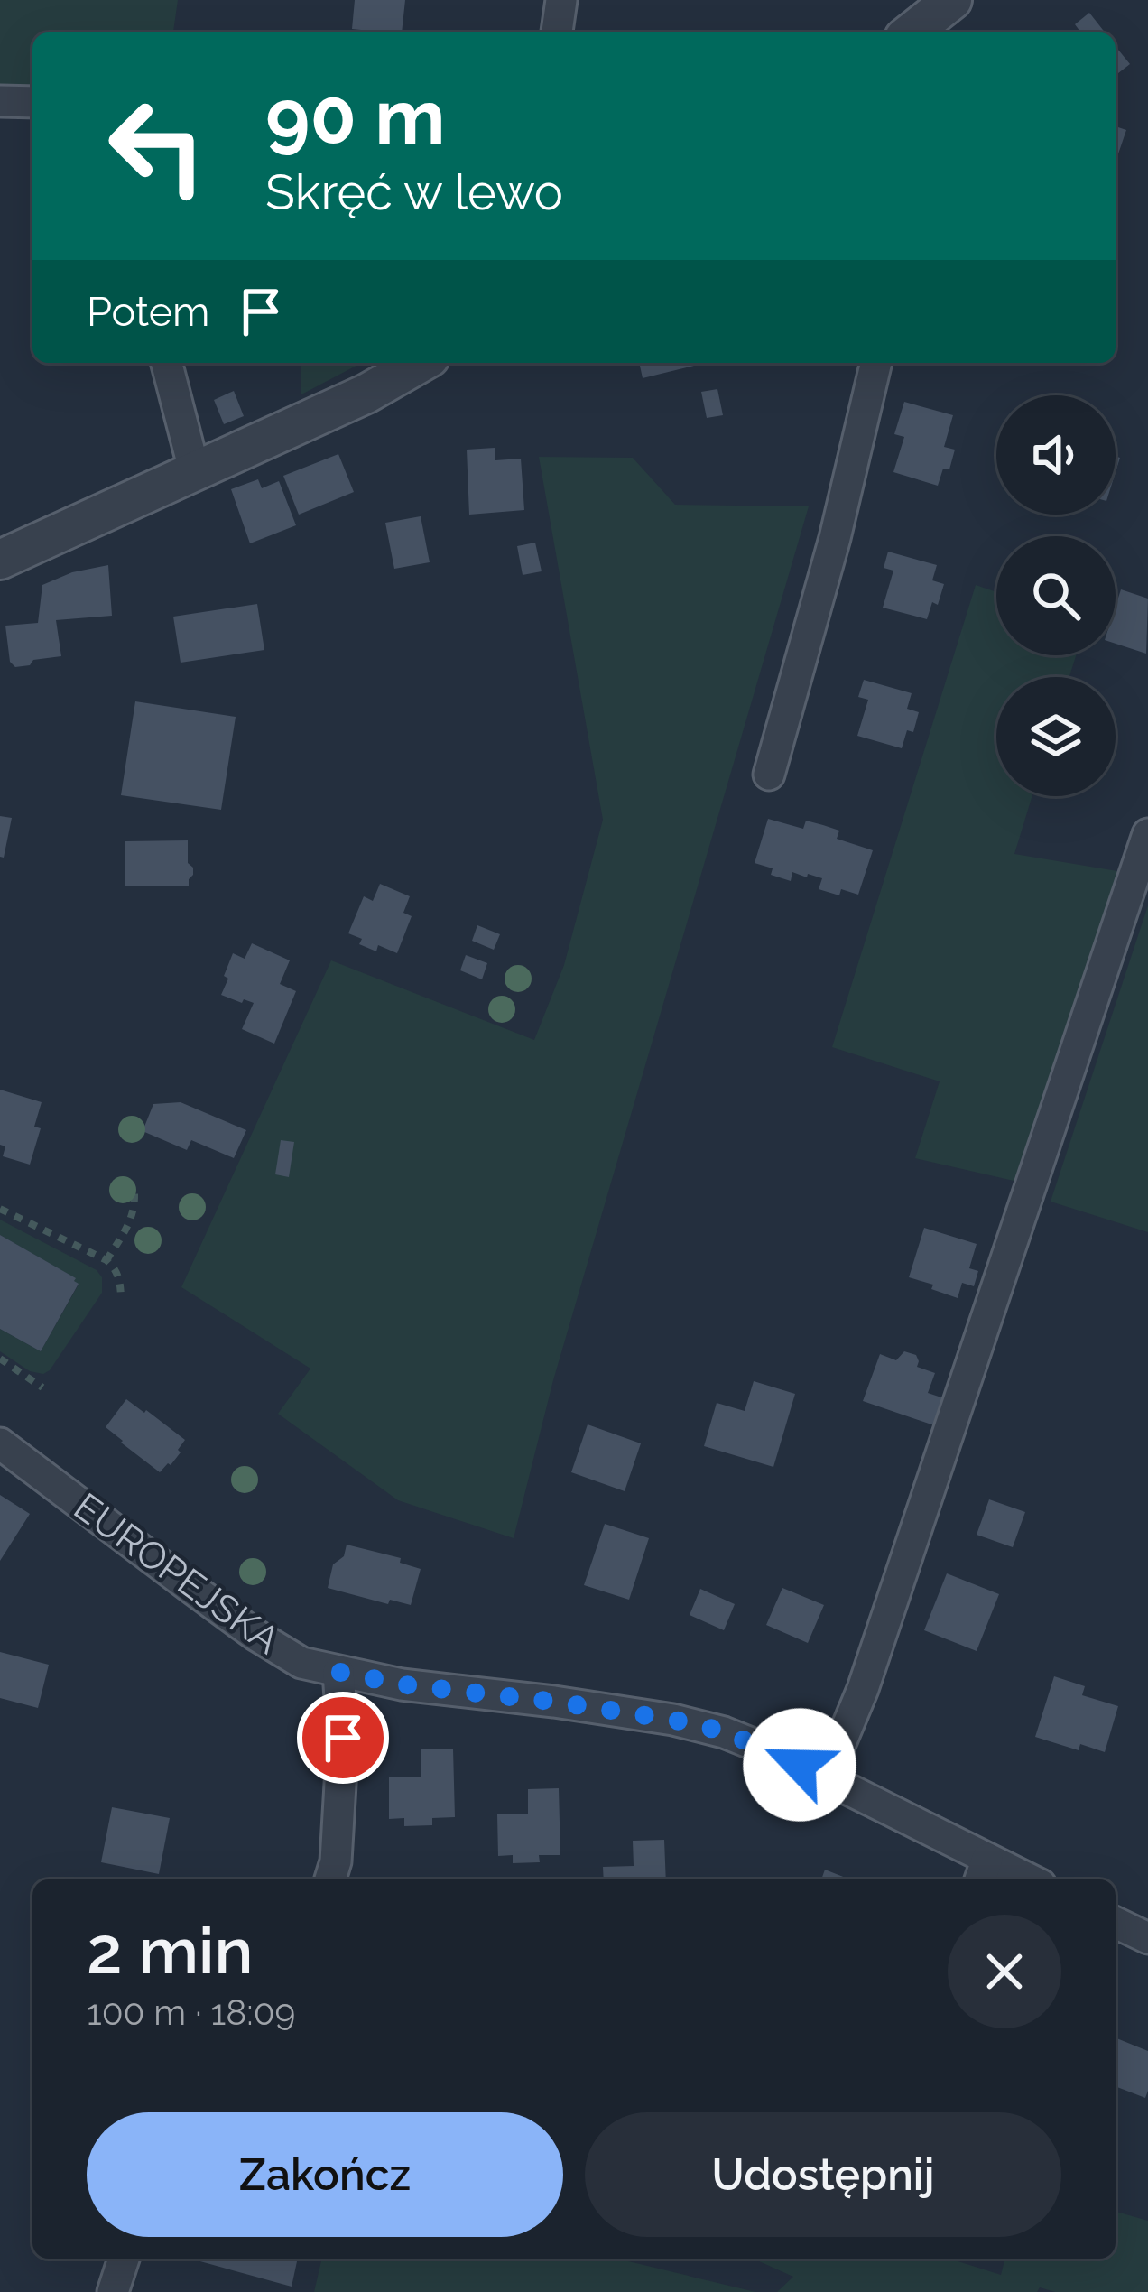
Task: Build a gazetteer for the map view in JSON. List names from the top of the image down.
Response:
{
  "streets": {
    "street": ["EUROPEJSKA"]
  },
  "page": {
    "turn": ["90 m", "Skręć w lewo"],
    "then": "Potem",
    "heading": ["2 min", "100 m · 18:09"],
    "buttons": ["Zakończ", "Udostępnij"]
  }
}
